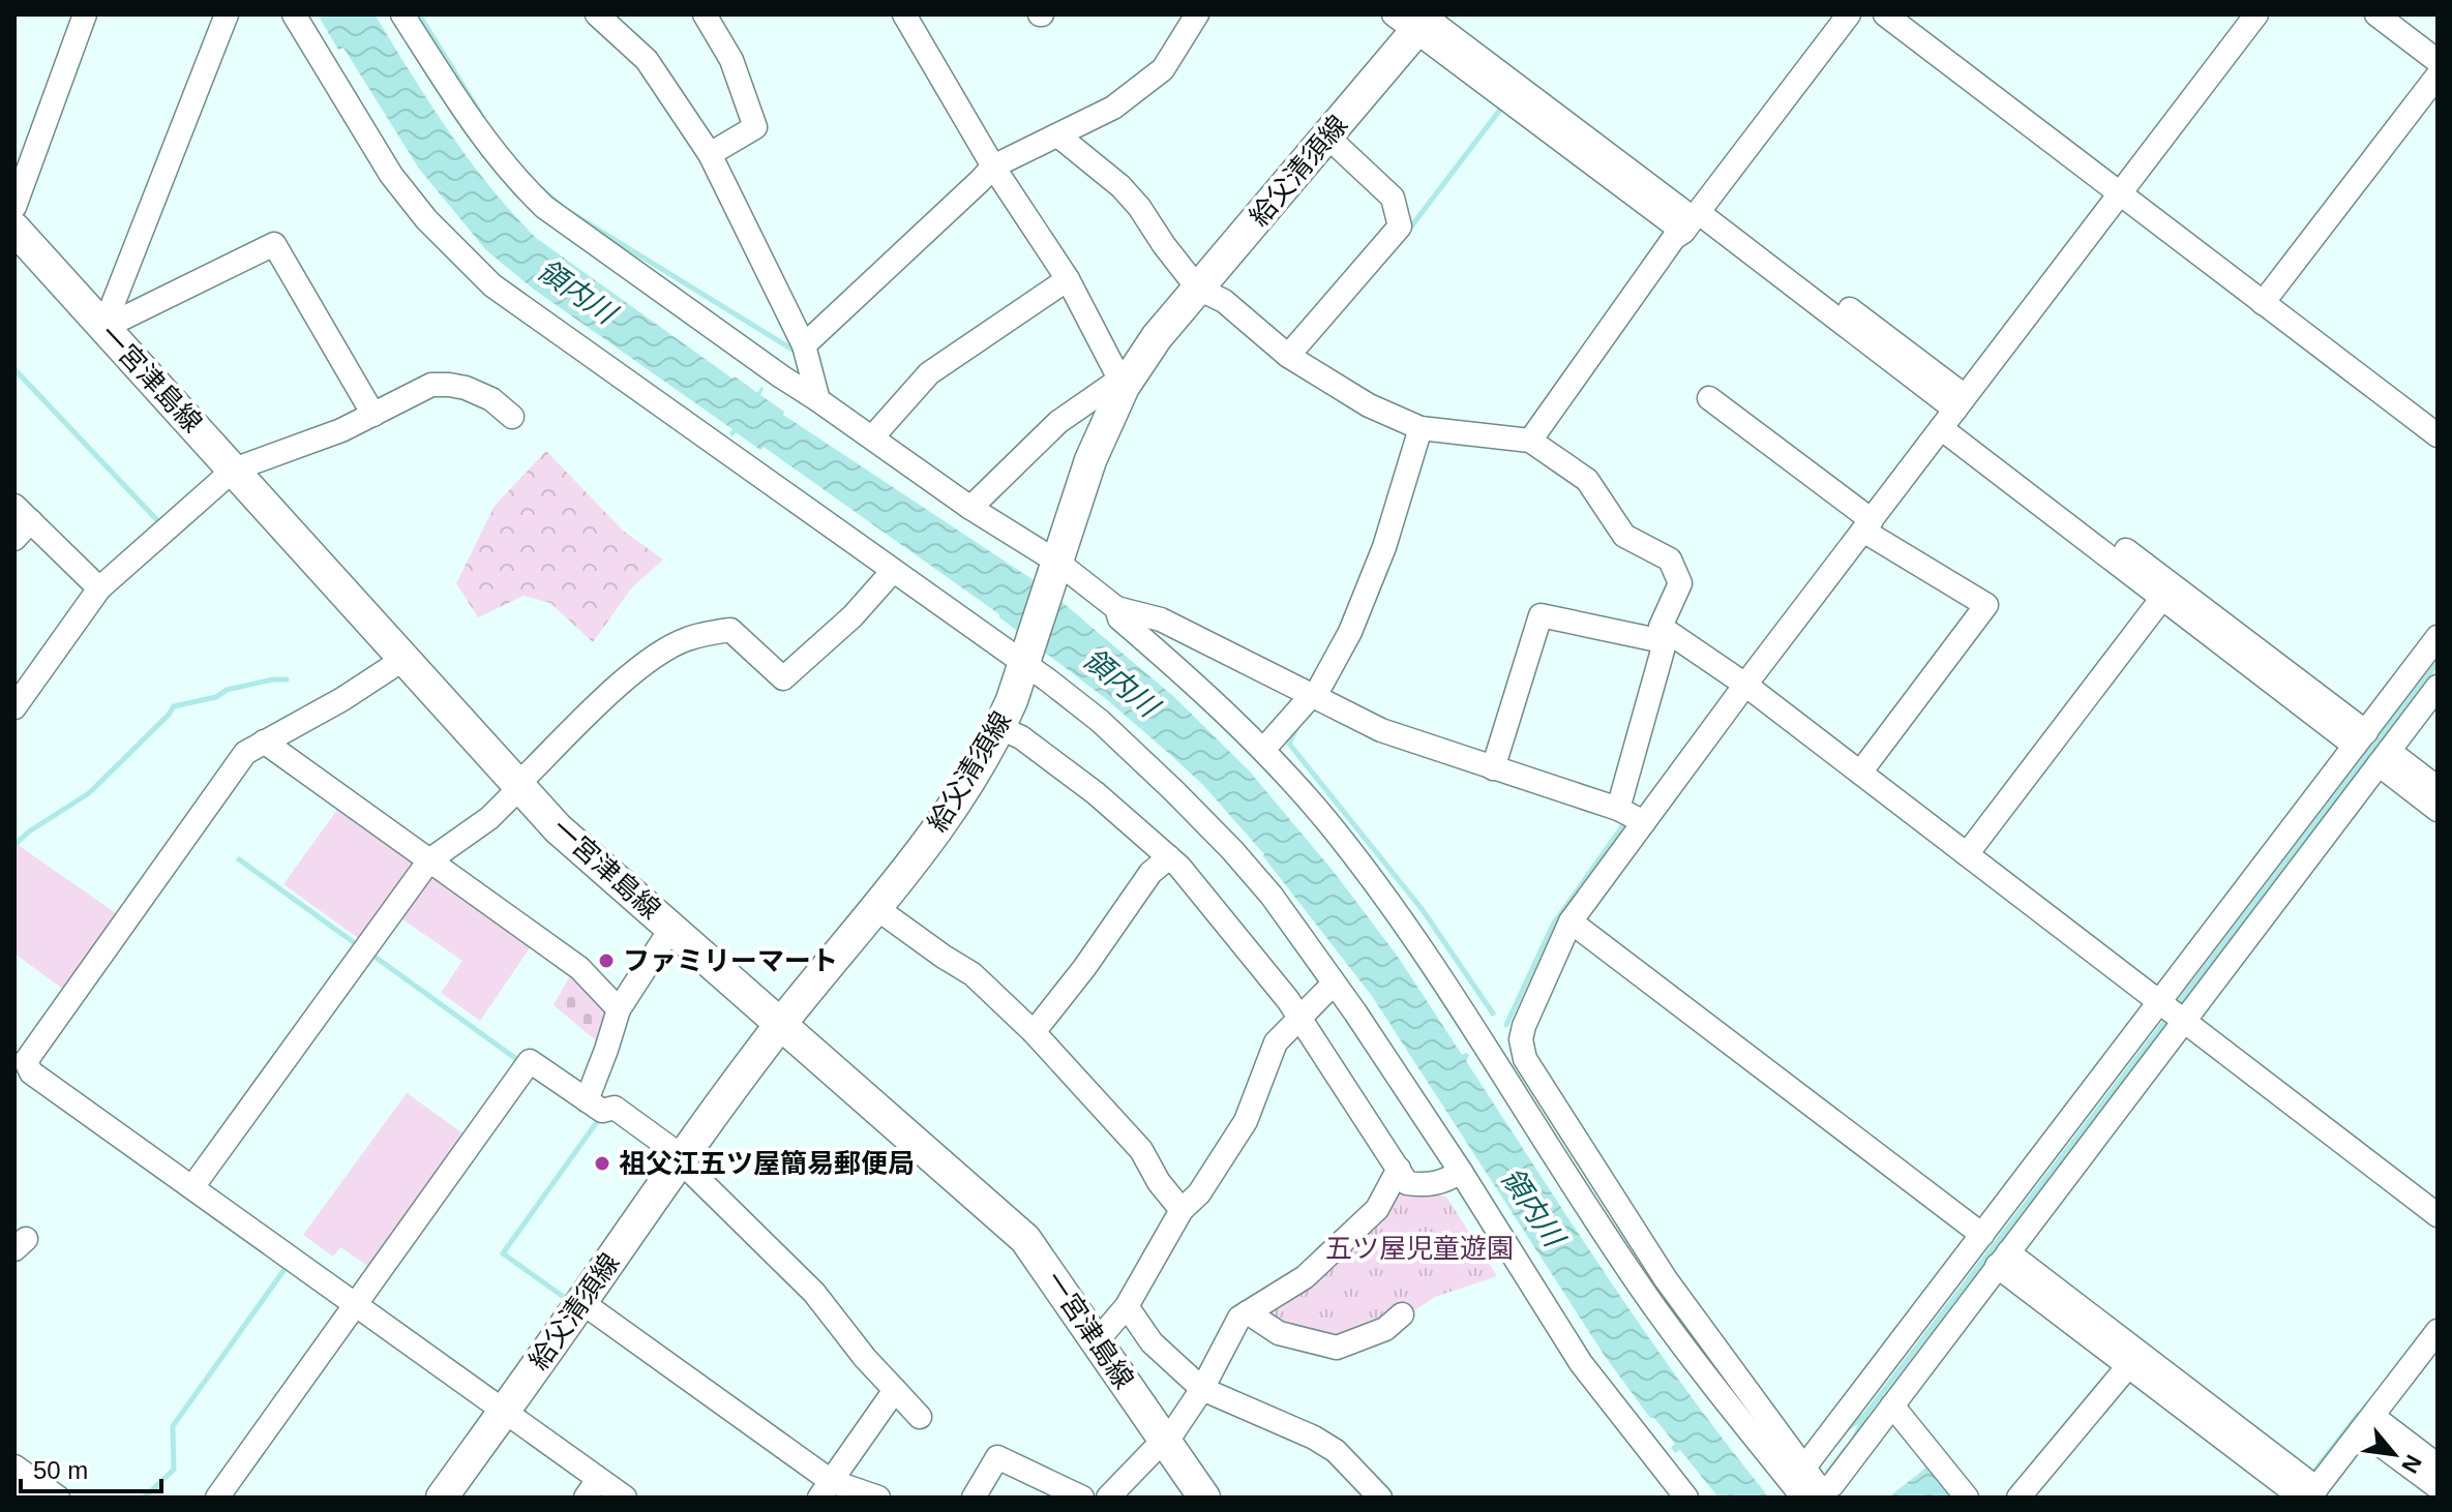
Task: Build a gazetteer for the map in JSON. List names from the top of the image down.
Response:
{
  "streets": {
    "main road": ["給父清須線", "一宮津島線"]
  },
  "crossings": [
    ["給父清須線", "一宮津島線"]
  ],
  "water": ["領内川"],
  "parks": ["五ツ屋児童遊園"],
  "places": ["ファミリーマート", "祖父江五ツ屋簡易郵便局"],
  "scale_bar": "50 m",
  "north": "bottom right"
}
